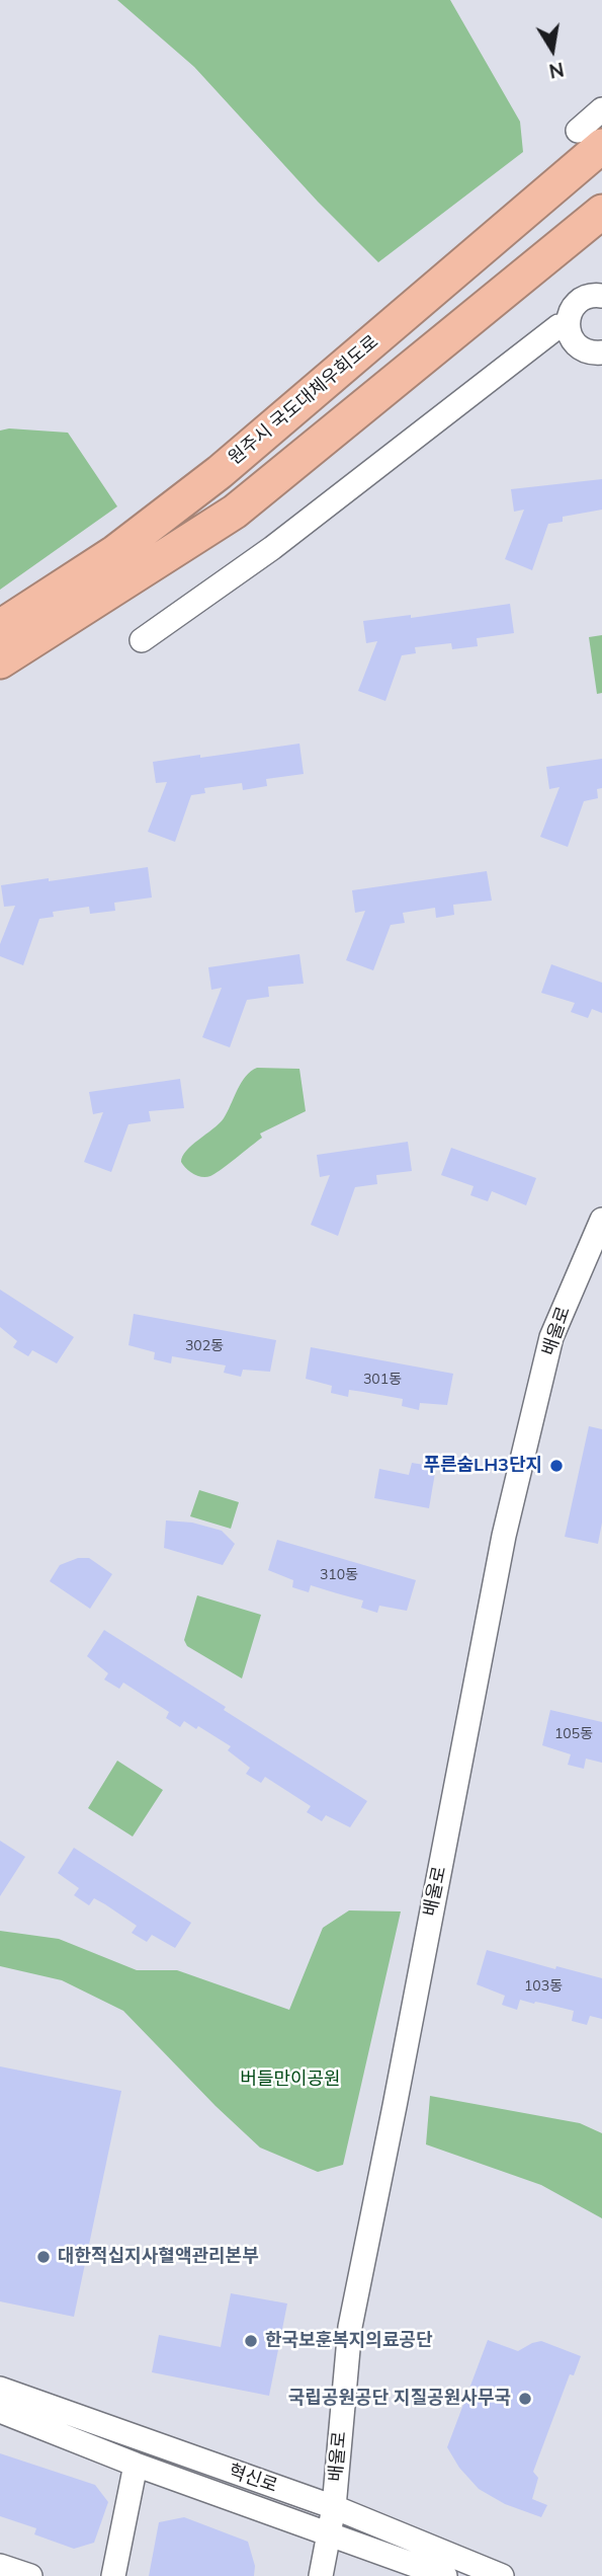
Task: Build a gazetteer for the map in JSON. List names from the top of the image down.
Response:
{
  "streets": {
    "highway": ["원주시 국도대체우회도로"],
    "street": ["배울로", "혁신로"]
  },
  "crossings": [
    ["배울로", "혁신로"]
  ],
  "parks": ["버들만이공원"],
  "places": [
    "푸른숨LH3단지",
    "대한적십지사혈액관리본부",
    "한국보훈복지의료공단",
    "국립공원공단 지질공원사무국"
  ],
  "house_numbers": [
    "302동",
    "301동",
    "310동",
    "105동",
    "103동"
  ],
  "north": "bottom"
}
